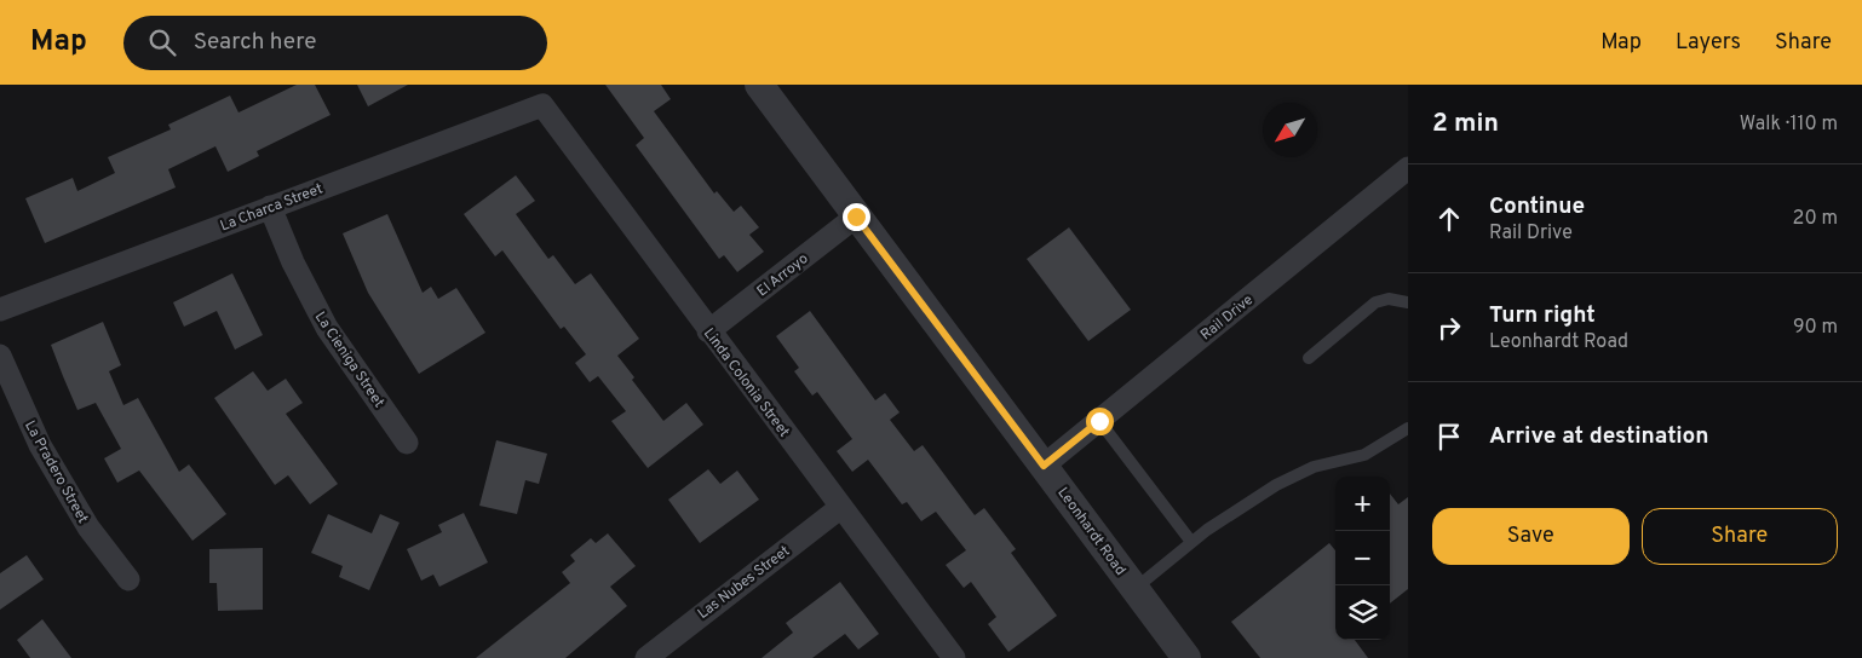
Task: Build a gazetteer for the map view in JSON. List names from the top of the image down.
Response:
{
  "streets": {
    "street": [
      "La Charca Street",
      "El Arroyo",
      "Rail Drive",
      "La Cieniga Street",
      "Linda Colonia Street",
      "La Pradero Street",
      "Leonhardt Road",
      "Las Nubes Street"
    ]
  },
  "crossings": [
    ["La Charca Street", "La Cieniga Street"],
    ["La Charca Street", "Linda Colonia Street"],
    ["El Arroyo", "Linda Colonia Street"],
    ["El Arroyo", "Leonhardt Road"],
    ["Rail Drive", "Leonhardt Road"],
    ["Linda Colonia Street", "Las Nubes Street"]
  ],
  "north": "bottom left",
  "page": {
    "header": "Map",
    "search": "Search here",
    "nav": ["Map", "Layers", "Share"],
    "heading": ["2 min", "Walk · 110 m"],
    "list": [
      ["Continue", "Rail Drive", "20 m"],
      ["Turn right", "Leonhardt Road", "90 m"],
      "Arrive at destination"
    ],
    "map_buttons": ["+", "−"],
    "buttons": ["Save", "Share"]
  }
}
